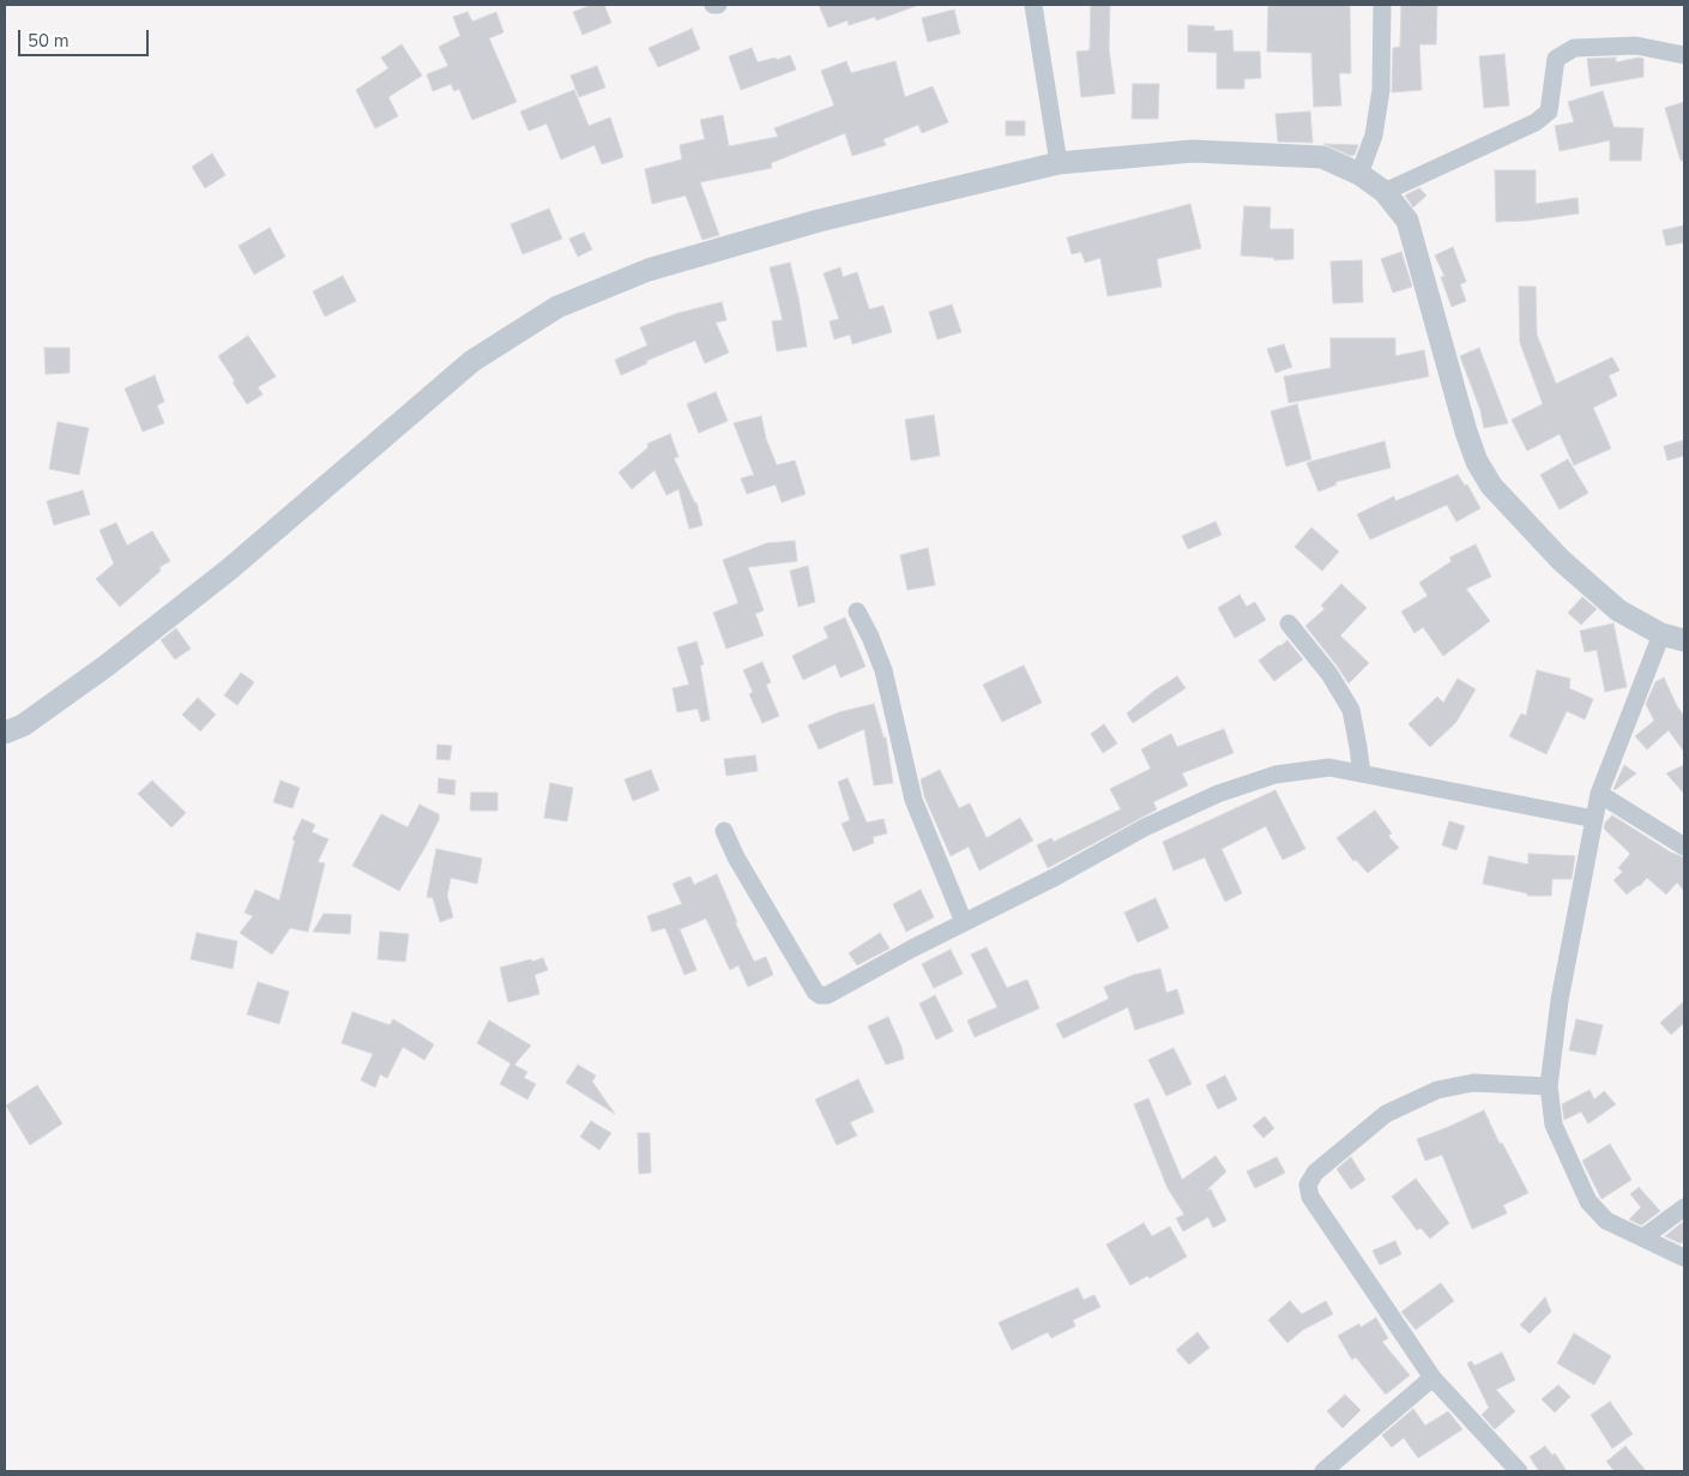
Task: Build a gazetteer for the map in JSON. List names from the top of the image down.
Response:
{
  "scale_bar": "50 m"
}
